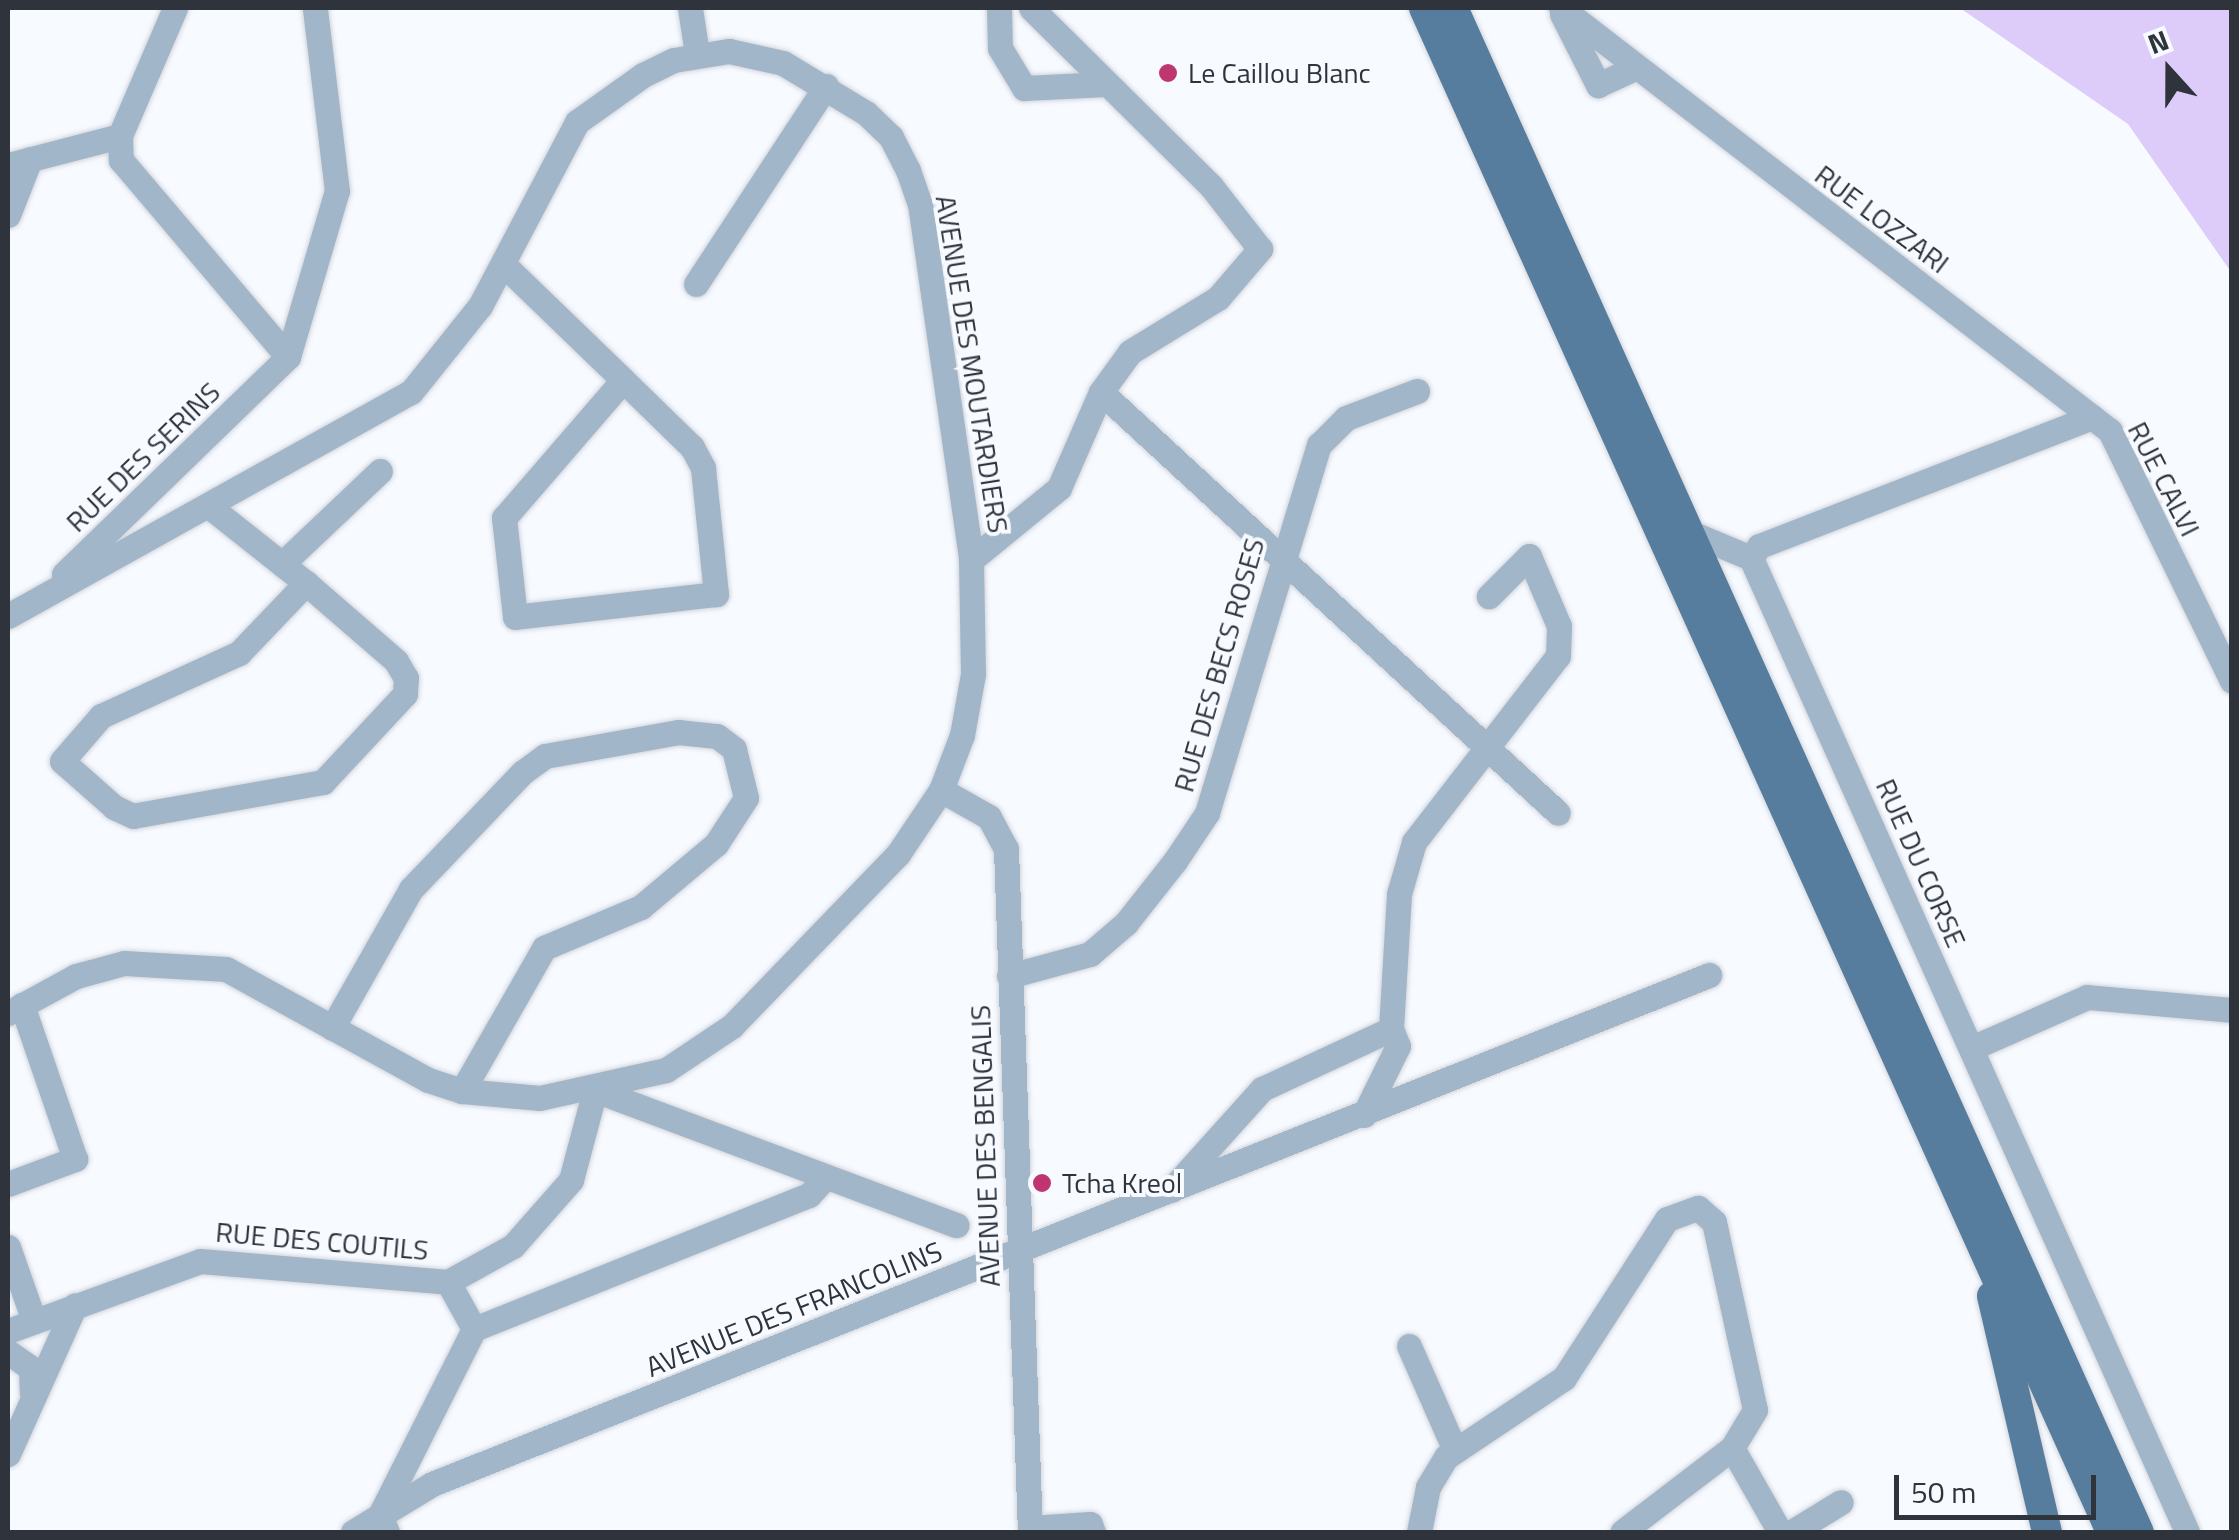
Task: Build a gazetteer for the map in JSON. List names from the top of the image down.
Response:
{
  "streets": {
    "street": [
      "RUE LOZZARI",
      "AVENUE DES MOUTARDIERS",
      "RUE DES SERINS",
      "RUE CALVI",
      "RUE DES BECS ROSES",
      "RUE DU CORSE",
      "AVENUE DES BENGALIS",
      "RUE DES COUTILS",
      "AVENUE DES FRANCOLINS"
    ]
  },
  "crossings": [
    ["RUE LOZZARI", "RUE CALVI"],
    ["AVENUE DES MOUTARDIERS", "RUE DES SERINS"],
    ["AVENUE DES MOUTARDIERS", "AVENUE DES BENGALIS"],
    ["AVENUE DES MOUTARDIERS", "RUE DES COUTILS"],
    ["AVENUE DES MOUTARDIERS", "AVENUE DES FRANCOLINS"],
    ["RUE DES BECS ROSES", "AVENUE DES BENGALIS"],
    ["AVENUE DES BENGALIS", "AVENUE DES FRANCOLINS"]
  ],
  "places": ["Le Caillou Blanc", "Tcha Kreol"],
  "scale_bar": "50 m",
  "north": "top"
}
